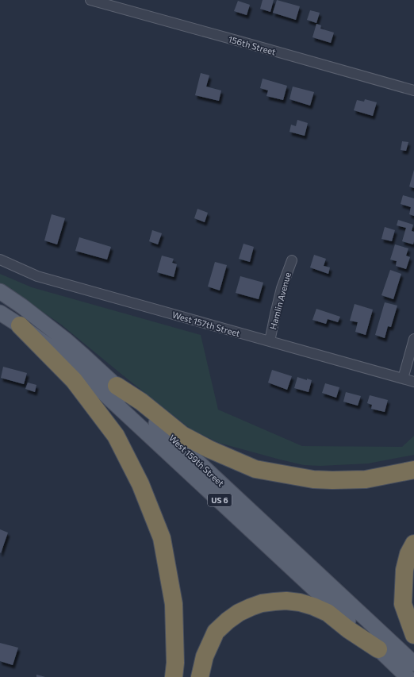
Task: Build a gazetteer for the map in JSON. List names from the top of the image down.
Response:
{
  "streets": {
    "main road": ["West 159th Street", "US 6"],
    "street": ["156th Street", "Hamlin Avenue", "West 157th Street"]
  },
  "crossings": [
    ["Hamlin Avenue", "West 157th Street"]
  ]
}
